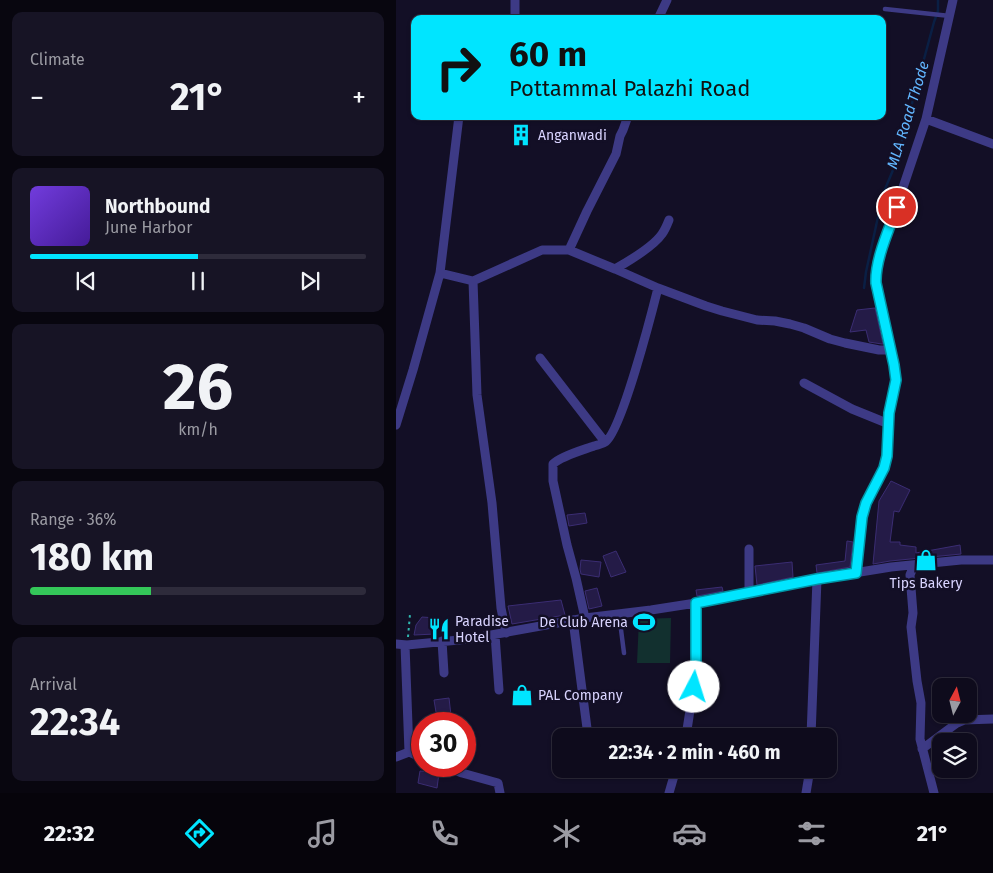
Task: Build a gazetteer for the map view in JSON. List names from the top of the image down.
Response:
{
  "water": ["MLA Road Thode"],
  "places": {
    "building": ["Anganwadi"],
    "shop": ["Tips Bakery", "PAL Company"],
    "sports": ["De Club Arena"],
    "restaurant": ["Paradise Hotel"]
  },
  "north": "top",
  "page": {
    "tile": [
      "Climate",
      ["26", "km/h"],
      ["Range · 36%", "180 km"],
      ["Arrival", "22:34"]
    ],
    "turn": ["60 m", "Pottammal Palazhi Road"],
    "heat": ["−", "21°", "+"],
    "song": ["Northbound", "June Harbor"],
    "limit": "30",
    "trip": "22:34 · 2 min · 460 m",
    "tabs": ["22:32", "21°"]
  }
}
